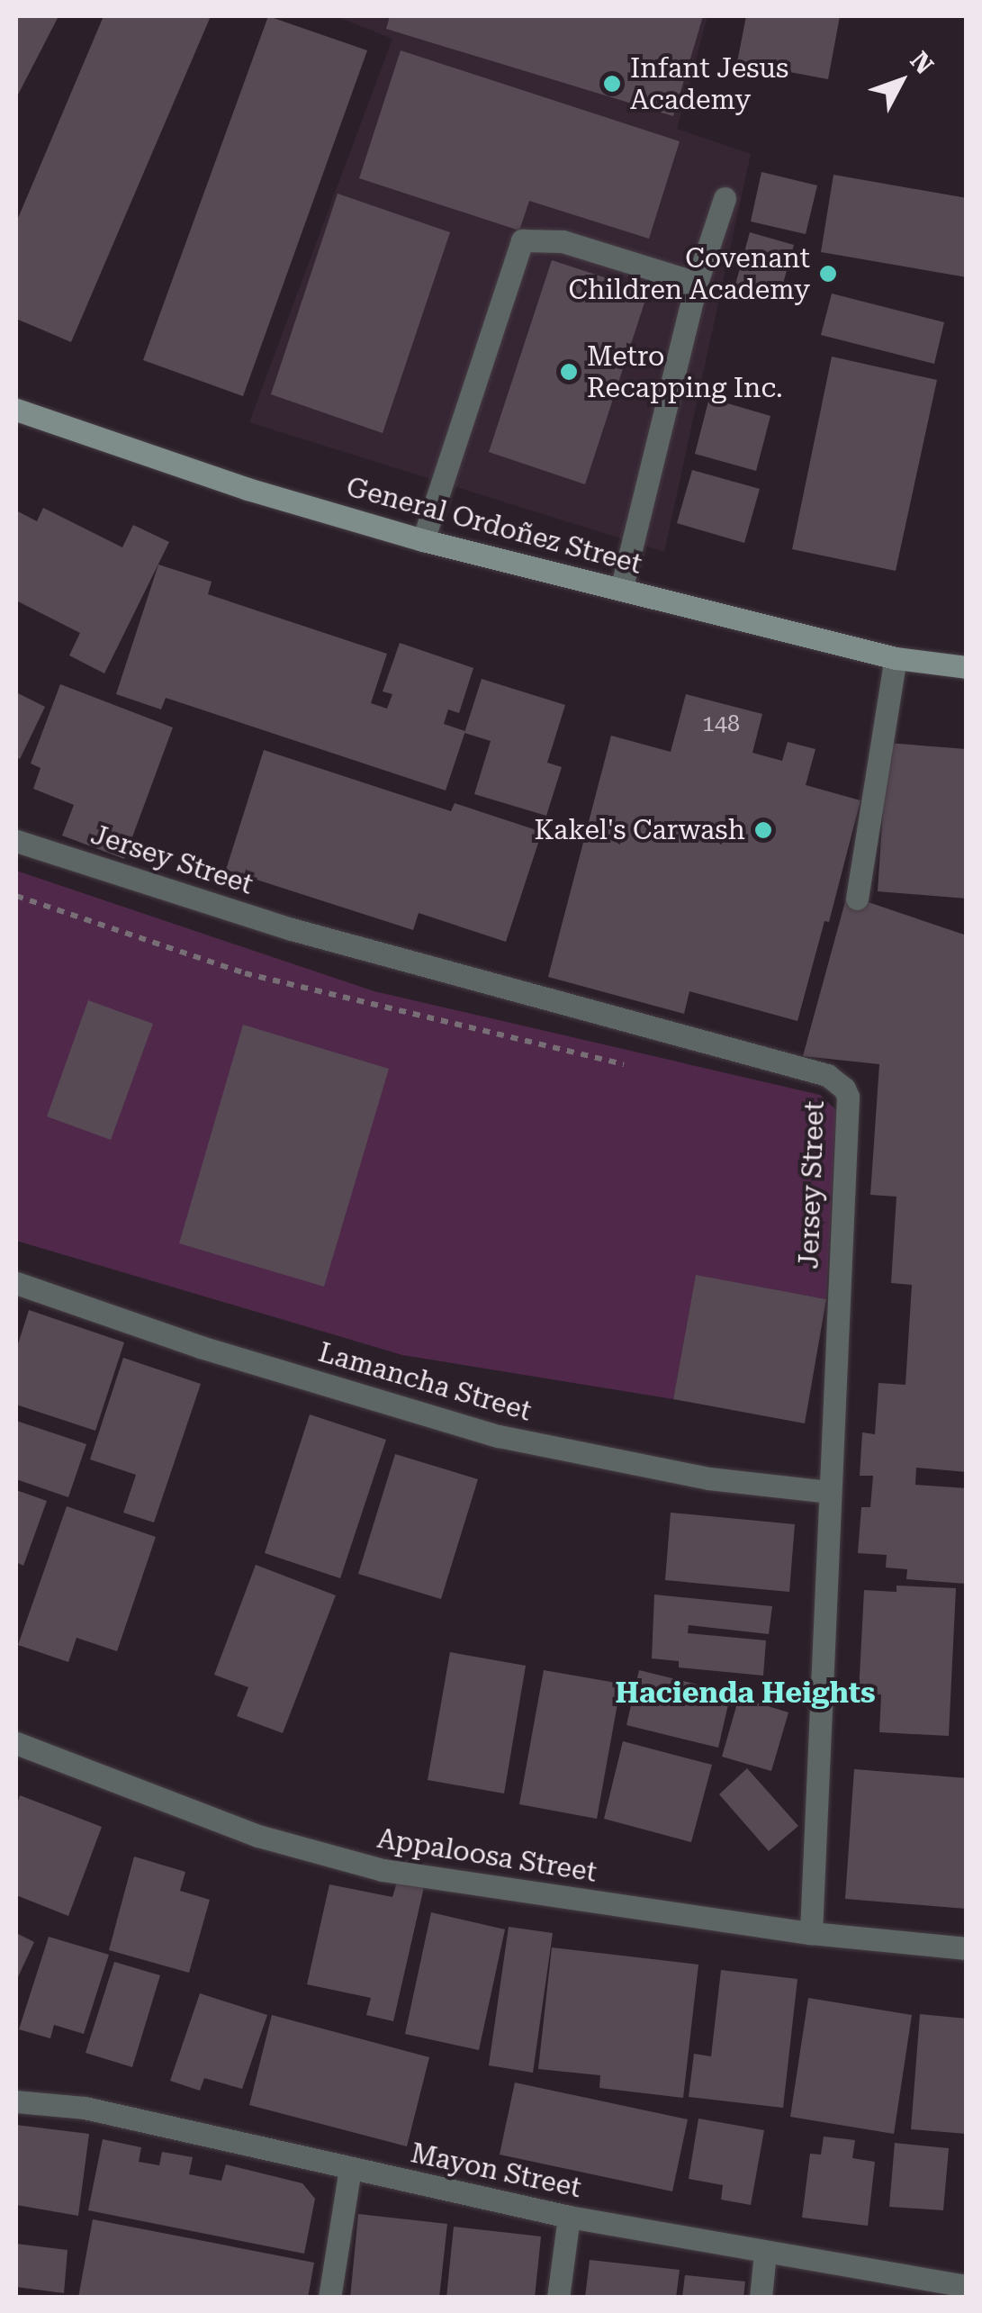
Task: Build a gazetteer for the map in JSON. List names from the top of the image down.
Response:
{
  "streets": {
    "main road": ["General Ordoñez Street"],
    "street": [
      "Jersey Street",
      "Lamancha Street",
      "Appaloosa Street",
      "Mayon Street"
    ]
  },
  "crossings": [
    ["Jersey Street", "Lamancha Street"],
    ["Jersey Street", "Appaloosa Street"]
  ],
  "districts": ["Hacienda Heights"],
  "places": [
    "Infant Jesus Academy",
    "Covenant Children Academy",
    "Metro Recapping Inc.",
    "Kakel's Carwash"
  ],
  "house_numbers": ["148"],
  "north": "top right"
}
